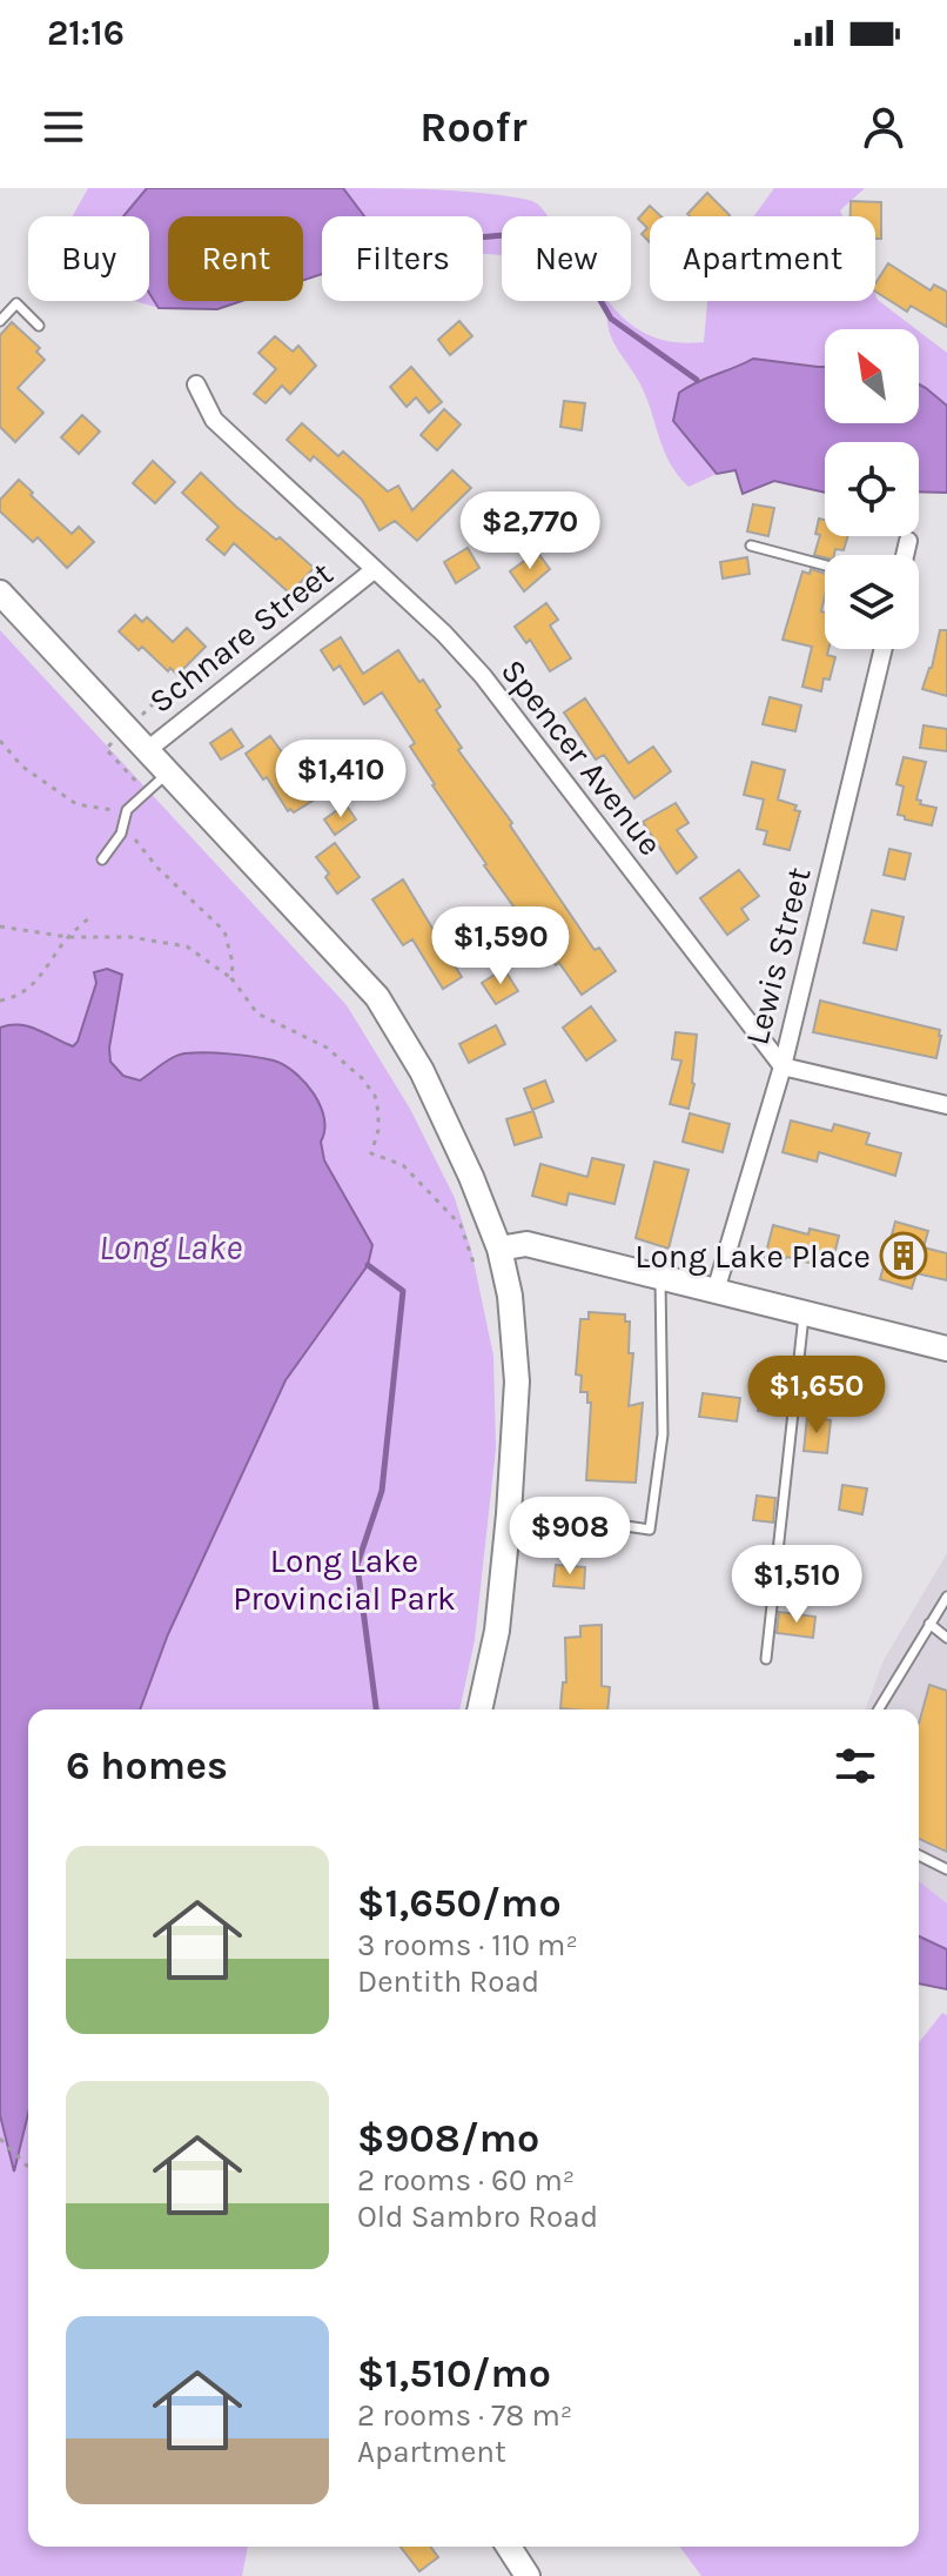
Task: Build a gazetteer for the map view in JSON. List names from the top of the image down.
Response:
{
  "streets": {
    "street": ["Schnare Street", "Spencer Avenue", "Lewis Street"]
  },
  "crossings": [
    ["Schnare Street", "Spencer Avenue"],
    ["Spencer Avenue", "Lewis Street"]
  ],
  "water": ["Long Lake"],
  "parks": ["Long Lake Provincial Park"],
  "places": {
    "building": ["Long Lake Place"]
  },
  "north": "top left",
  "page": {
    "status": "21:16",
    "header": "Roofr",
    "chip": [
      "Buy",
      "Rent",
      "Filters",
      "New",
      "Apartment"
    ],
    "price": [
      "$2,770",
      "$1,410",
      "$1,590",
      "$1,650",
      "$908",
      "$1,510"
    ],
    "heading": "6 homes",
    "list": [
      {
        "name": "$1,650/mo",
        "note": "3 rooms · 110 m² · Dentith Road"
      },
      {
        "name": "$908/mo",
        "note": "2 rooms · 60 m² · Old Sambro Road"
      },
      {
        "name": "$1,510/mo",
        "note": "2 rooms · 78 m² · Apartment"
      }
    ]
  }
}
